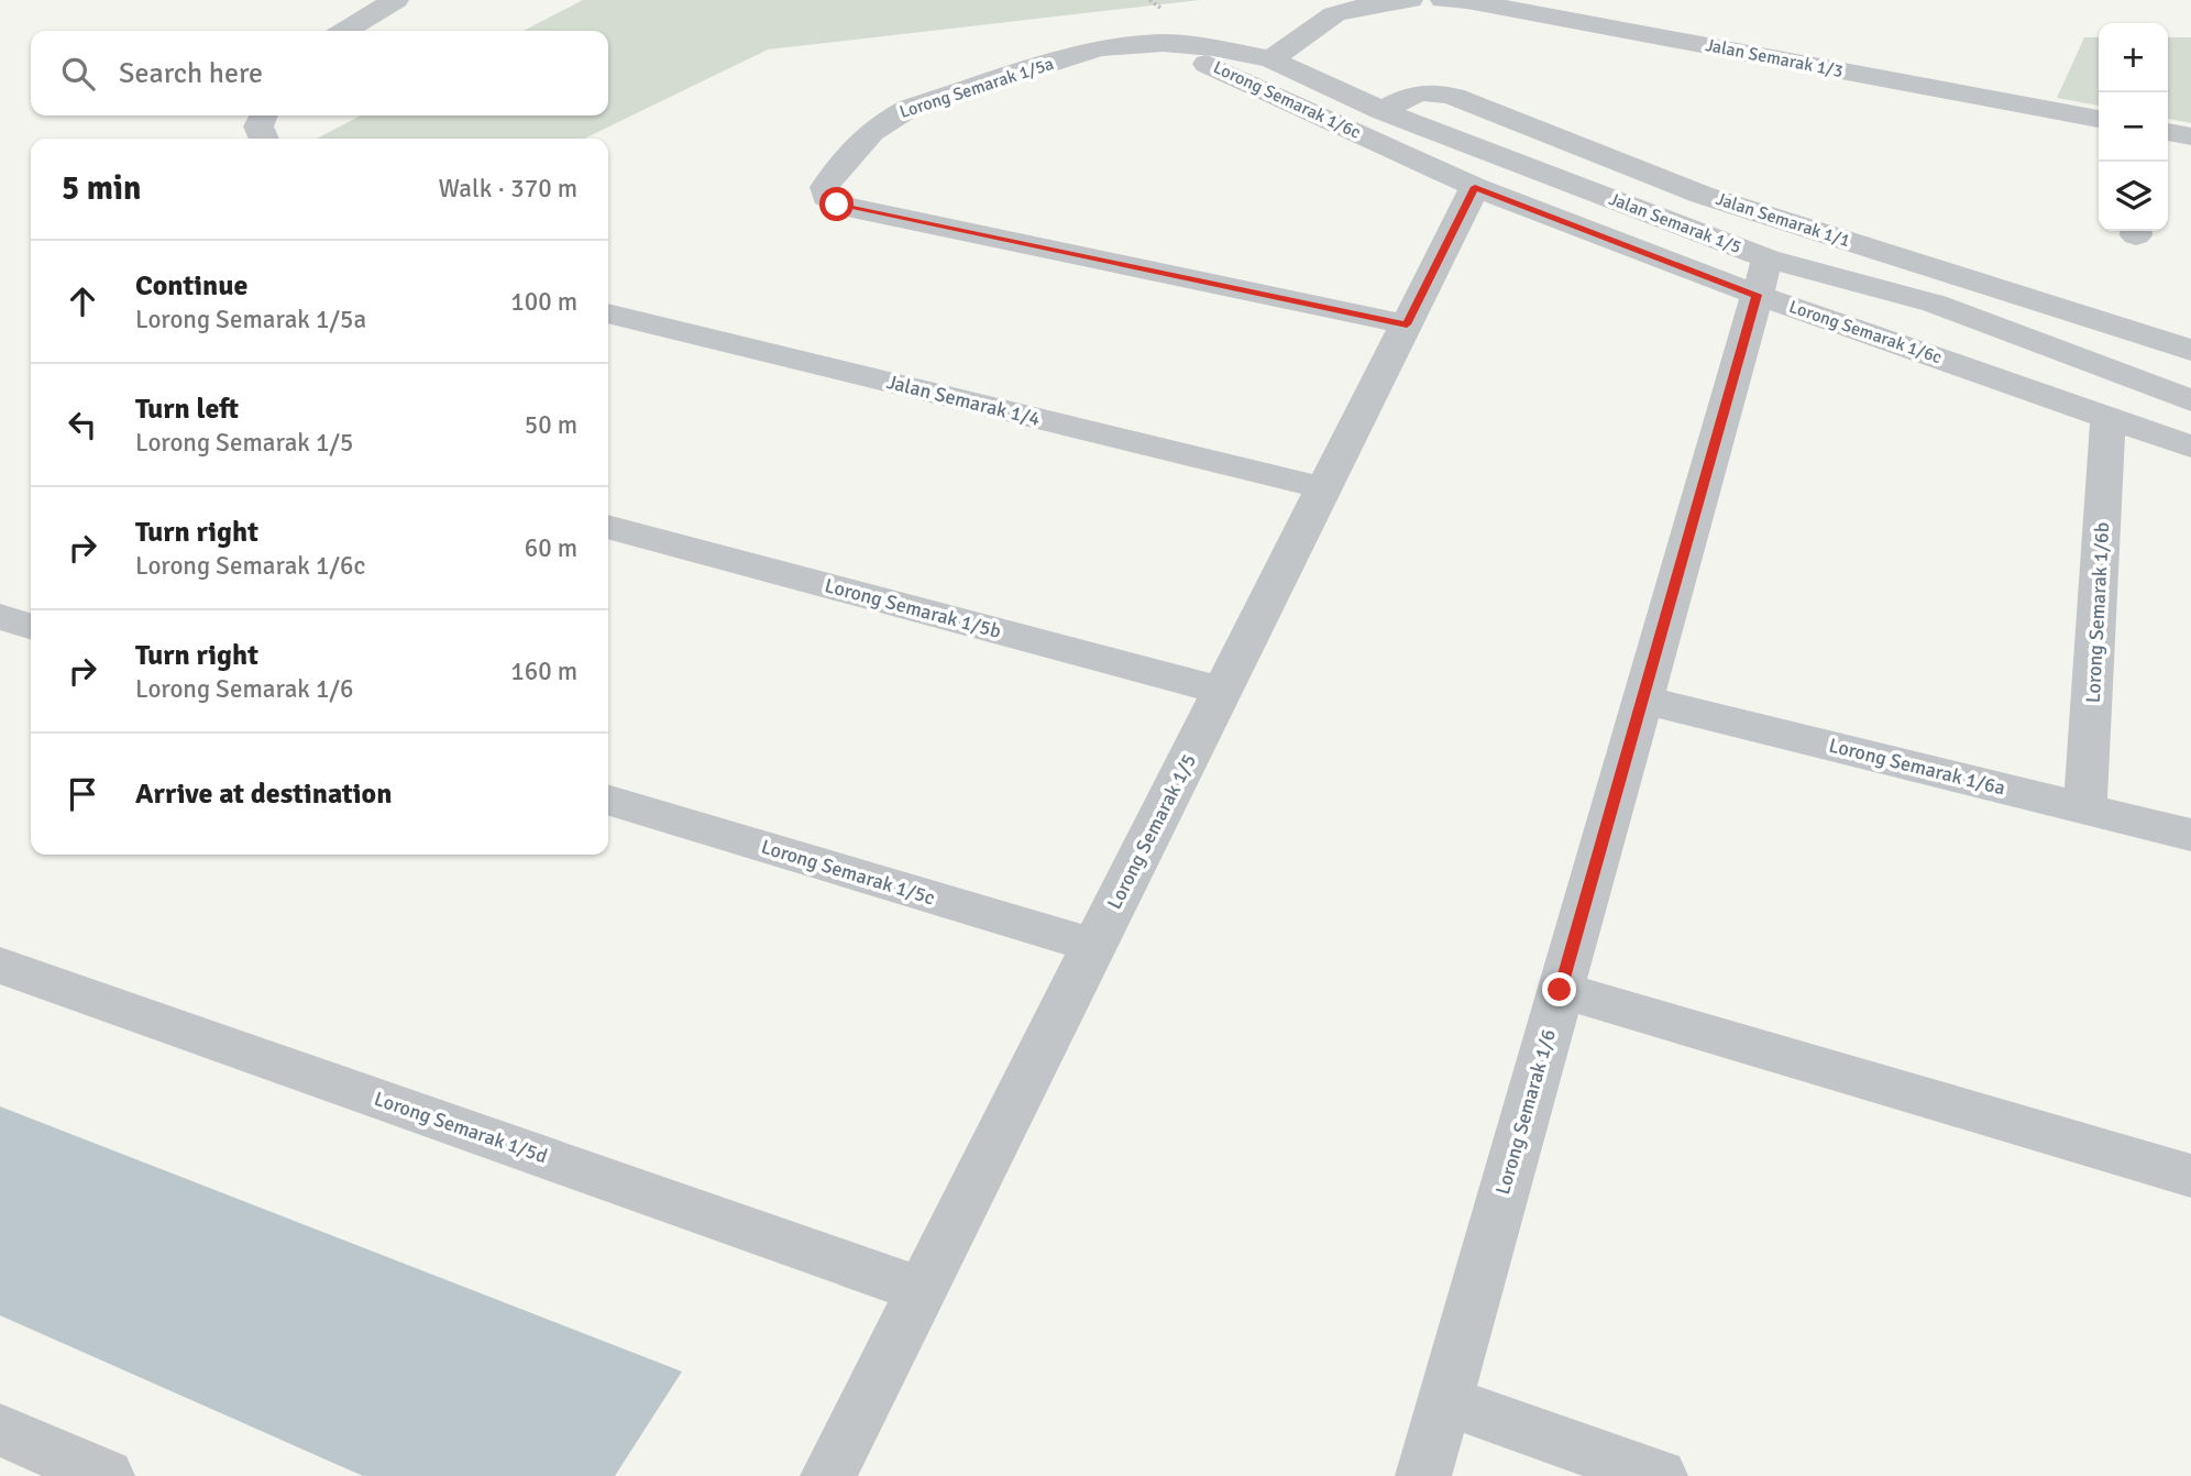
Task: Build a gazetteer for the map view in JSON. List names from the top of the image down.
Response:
{
  "streets": {
    "street": [
      "Jalan Semarak 1/3",
      "Lorong Semarak 1/5a",
      "Lorong Semarak 1/6c",
      "Jalan Semarak 1/1",
      "Jalan Semarak 1/5",
      "Jalan Semarak 1/4",
      "Lorong Semarak 1/5b",
      "Lorong Semarak 1/6b",
      "Lorong Semarak 1/6a",
      "Lorong Semarak 1/5",
      "Lorong Semarak 1/5c",
      "Lorong Semarak 1/6",
      "Lorong Semarak 1/5d"
    ]
  },
  "crossings": [
    ["Lorong Semarak 1/5a", "Lorong Semarak 1/6c"],
    ["Lorong Semarak 1/5a", "Jalan Semarak 1/5"],
    ["Lorong Semarak 1/5a", "Lorong Semarak 1/5"],
    ["Lorong Semarak 1/6c", "Jalan Semarak 1/5"],
    ["Lorong Semarak 1/6c", "Lorong Semarak 1/6b"],
    ["Lorong Semarak 1/6c", "Lorong Semarak 1/5"],
    ["Lorong Semarak 1/6c", "Lorong Semarak 1/6"],
    ["Jalan Semarak 1/1", "Jalan Semarak 1/5"],
    ["Jalan Semarak 1/5", "Lorong Semarak 1/6"],
    ["Jalan Semarak 1/4", "Lorong Semarak 1/5"],
    ["Lorong Semarak 1/5b", "Lorong Semarak 1/5"],
    ["Lorong Semarak 1/6b", "Lorong Semarak 1/6a"],
    ["Lorong Semarak 1/6a", "Lorong Semarak 1/6"],
    ["Lorong Semarak 1/5", "Lorong Semarak 1/5c"],
    ["Lorong Semarak 1/5", "Lorong Semarak 1/5d"]
  ],
  "page": {
    "map_buttons": ["+", "−"],
    "search": "Search here",
    "heading": ["5 min", "Walk · 370 m"],
    "list": [
      ["Continue", "Lorong Semarak 1/5a", "100 m"],
      ["Turn left", "Lorong Semarak 1/5", "50 m"],
      ["Turn right", "Lorong Semarak 1/6c", "60 m"],
      ["Turn right", "Lorong Semarak 1/6", "160 m"],
      "Arrive at destination"
    ]
  }
}
